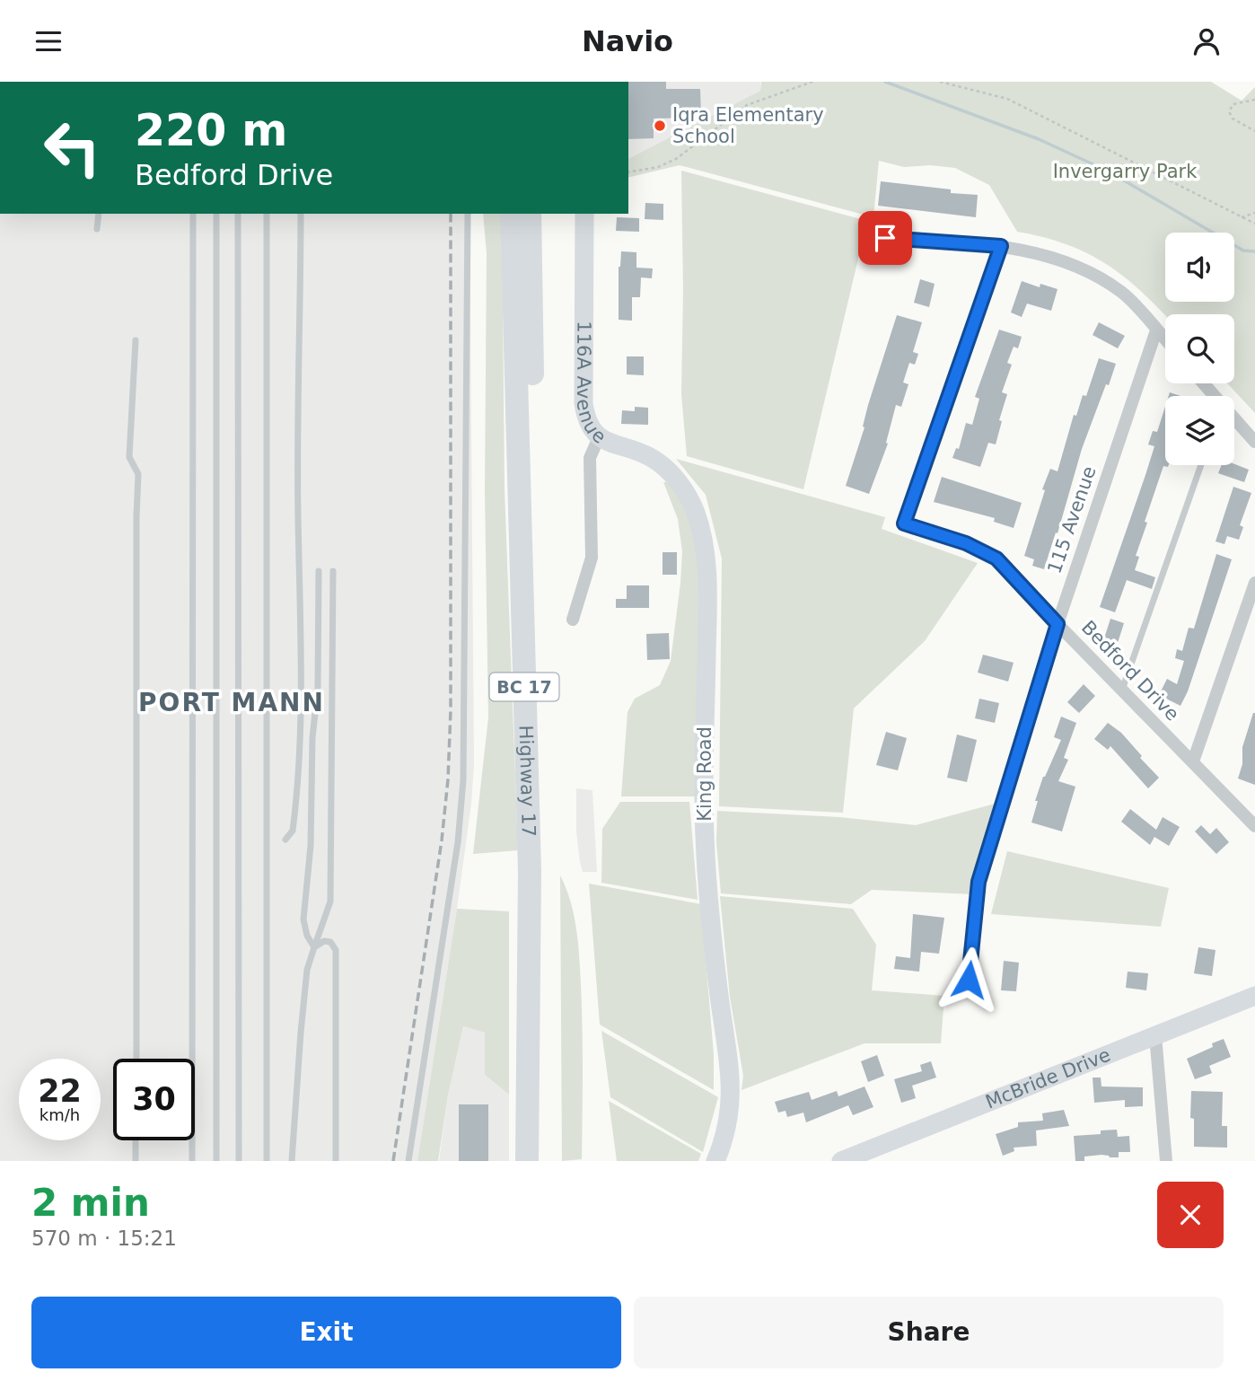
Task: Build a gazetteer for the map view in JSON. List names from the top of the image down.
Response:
{
  "streets": {
    "highway": ["BC 17", "Highway 17"],
    "street": [
      "116A Avenue",
      "115 Avenue",
      "Bedford Drive",
      "King Road",
      "McBride Drive"
    ]
  },
  "crossings": [
    ["116A Avenue", "King Road"],
    ["115 Avenue", "Bedford Drive"]
  ],
  "districts": ["PORT MANN"],
  "parks": ["Invergarry Park"],
  "places": ["Iqra Elementary School"],
  "page": {
    "header": "Navio",
    "turn": ["220 m", "Bedford Drive"],
    "speed": "22 km/h",
    "limit": "30",
    "heading": ["2 min", "570 m · 15:21"],
    "buttons": ["Exit", "Share"]
  }
}
